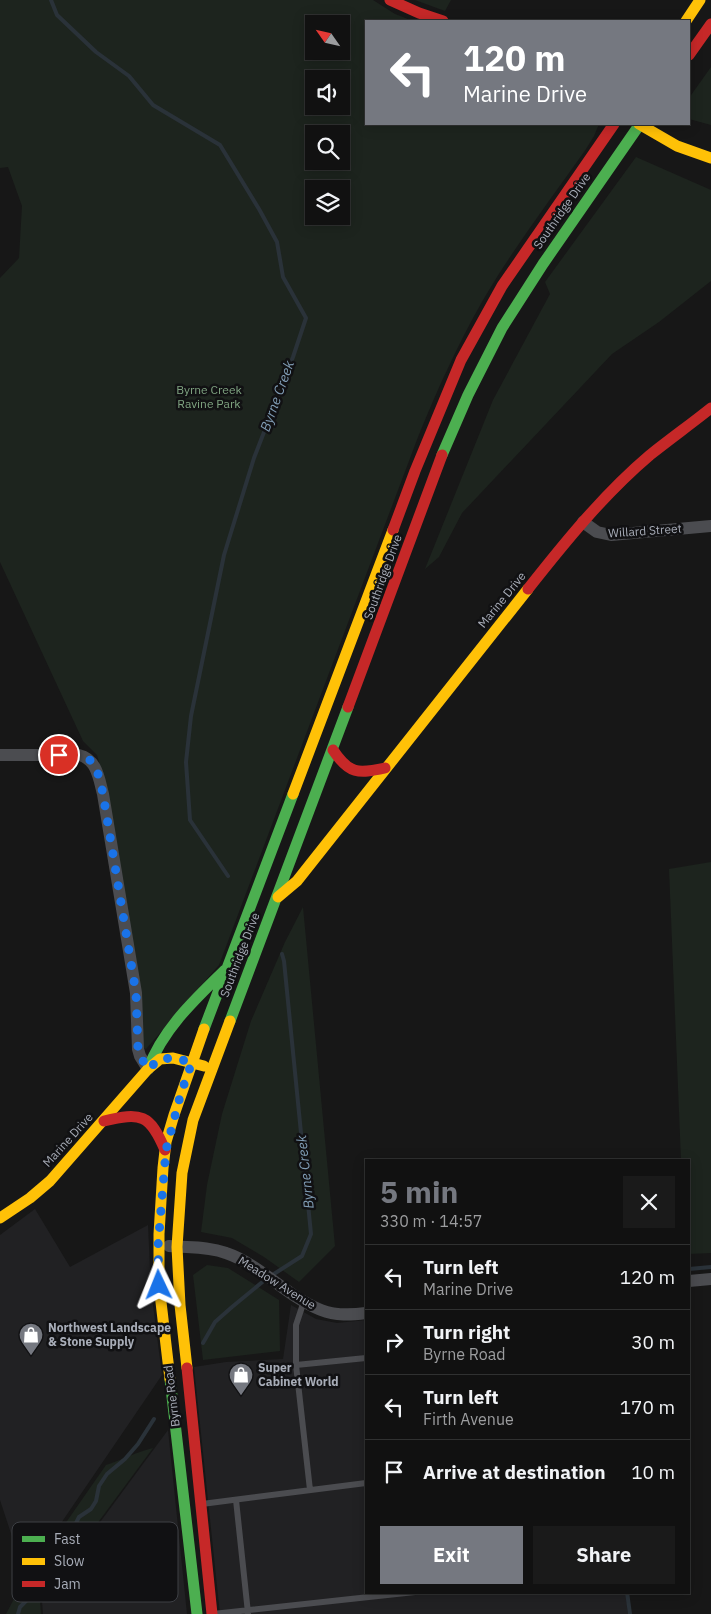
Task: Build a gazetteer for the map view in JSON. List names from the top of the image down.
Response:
{
  "streets": {
    "main road": ["Southridge Drive", "Marine Drive", "Byrne Road"],
    "street": ["Willard Street", "Meadow Avenue"]
  },
  "crossings": [
    ["Southridge Drive", "Marine Drive"],
    ["Southridge Drive", "Byrne Road"],
    ["Willard Street", "Marine Drive"],
    ["Marine Drive", "Byrne Road"],
    ["Meadow Avenue", "Byrne Road"]
  ],
  "water": ["Byrne Creek"],
  "parks": ["Byrne Creek Ravine Park"],
  "places": {
    "shop": ["Northwest Landscape & Stone Supply", "Super Cabinet World"]
  },
  "legend": ["Fast", "Slow", "Jam"],
  "north": "top left",
  "page": {
    "turn": ["120 m", "Marine Drive"],
    "heading": ["5 min", "330 m · 14:57"],
    "list": [
      {
        "name": "Turn left",
        "note": "Marine Drive",
        "value": "120 m"
      },
      {
        "name": "Turn right",
        "note": "Byrne Road",
        "value": "30 m"
      },
      {
        "name": "Turn left",
        "note": "Firth Avenue",
        "value": "170 m"
      },
      {
        "name": "Arrive at destination",
        "value": "10 m"
      }
    ],
    "buttons": ["Exit", "Share"]
  }
}
